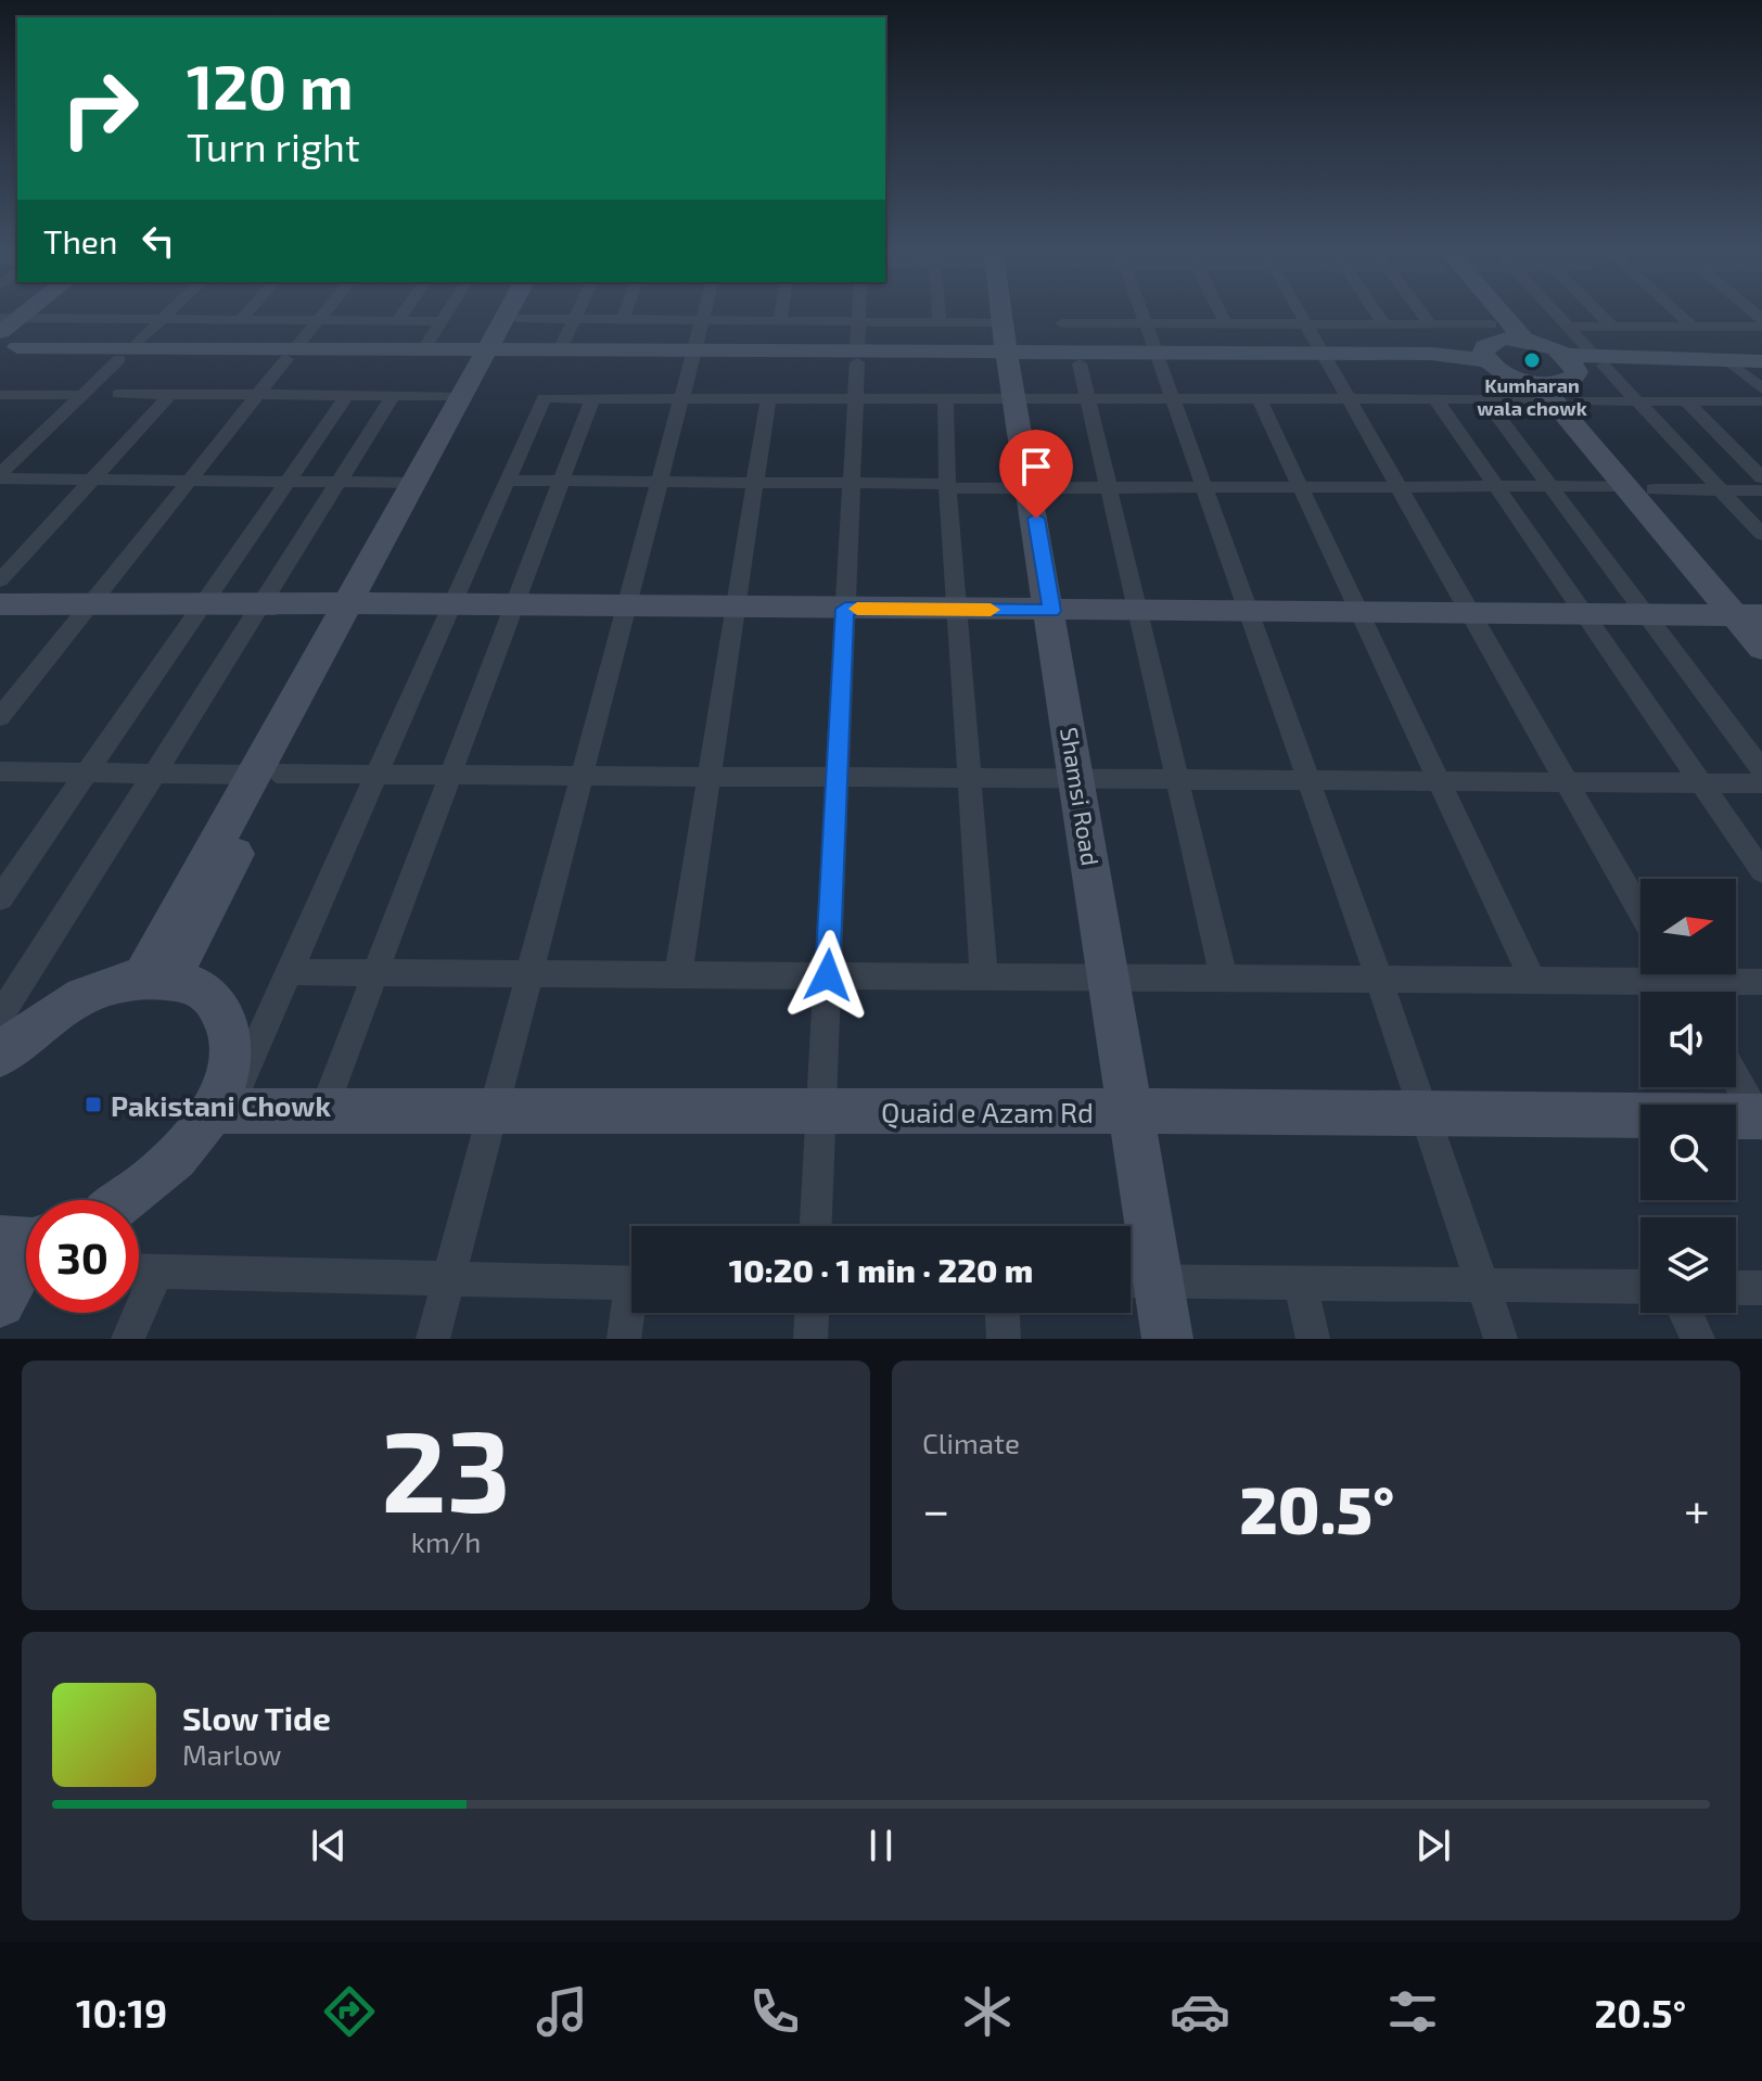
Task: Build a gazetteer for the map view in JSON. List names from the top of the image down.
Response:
{
  "streets": {
    "street": ["Shamsi Road", "Quaid e Azam Rd"]
  },
  "crossings": [
    ["Shamsi Road", "Quaid e Azam Rd"]
  ],
  "places": {
    "other": ["Kumharan wala chowk"],
    "transit": ["Pakistani Chowk"]
  },
  "north": "right",
  "page": {
    "turn": ["120 m", "Turn right"],
    "then": "Then",
    "limit": "30",
    "trip": "10:20 · 1 min · 220 m",
    "tile": [
      ["23", "km/h"],
      "Climate"
    ],
    "heat": ["−", "20.5°", "+"],
    "song": ["Slow Tide", "Marlow"],
    "tabs": ["10:19", "20.5°"]
  }
}
